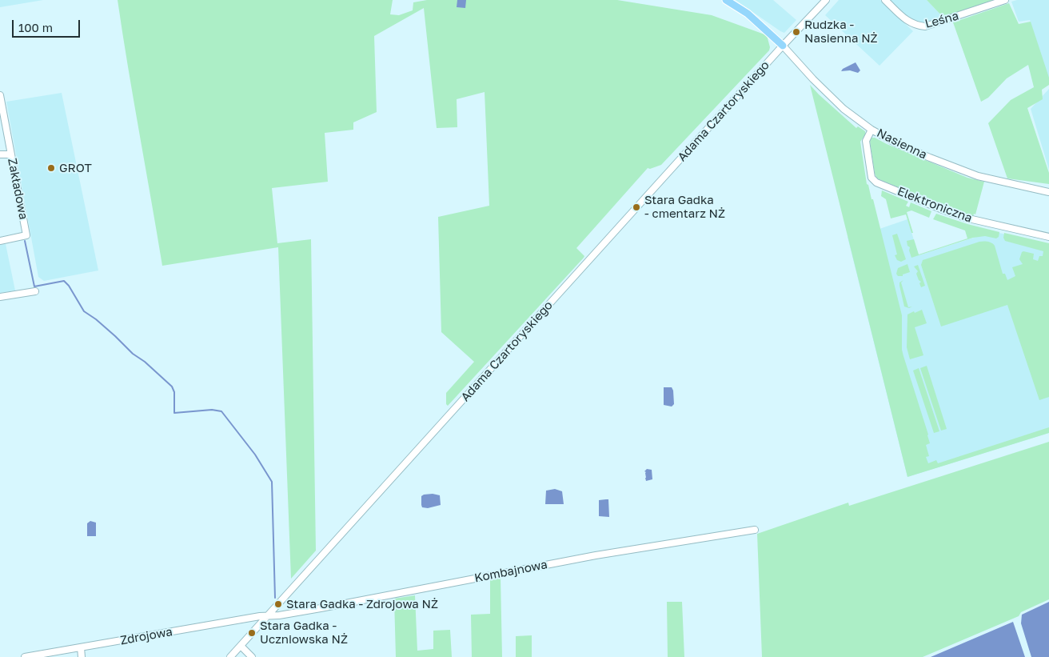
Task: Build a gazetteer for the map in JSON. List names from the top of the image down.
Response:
{
  "streets": {
    "street": [
      "Leśna",
      "Adama Czartoryskiego",
      "Nasienna",
      "Zakładowa",
      "Elektroniczna",
      "Kombajnowa",
      "Zdrojowa"
    ]
  },
  "crossings": [
    ["Adama Czartoryskiego", "Nasienna"],
    ["Adama Czartoryskiego", "Kombajnowa"],
    ["Adama Czartoryskiego", "Zdrojowa"],
    ["Nasienna", "Elektroniczna"],
    ["Kombajnowa", "Zdrojowa"]
  ],
  "places": [
    "Rudzka - Nasienna NŻ",
    "GROT",
    "Stara Gadka - cmentarz NŻ",
    "Stara Gadka - Zdrojowa NŻ",
    "Stara Gadka - Uczniowska NŻ"
  ],
  "scale_bar": "100 m"
}
